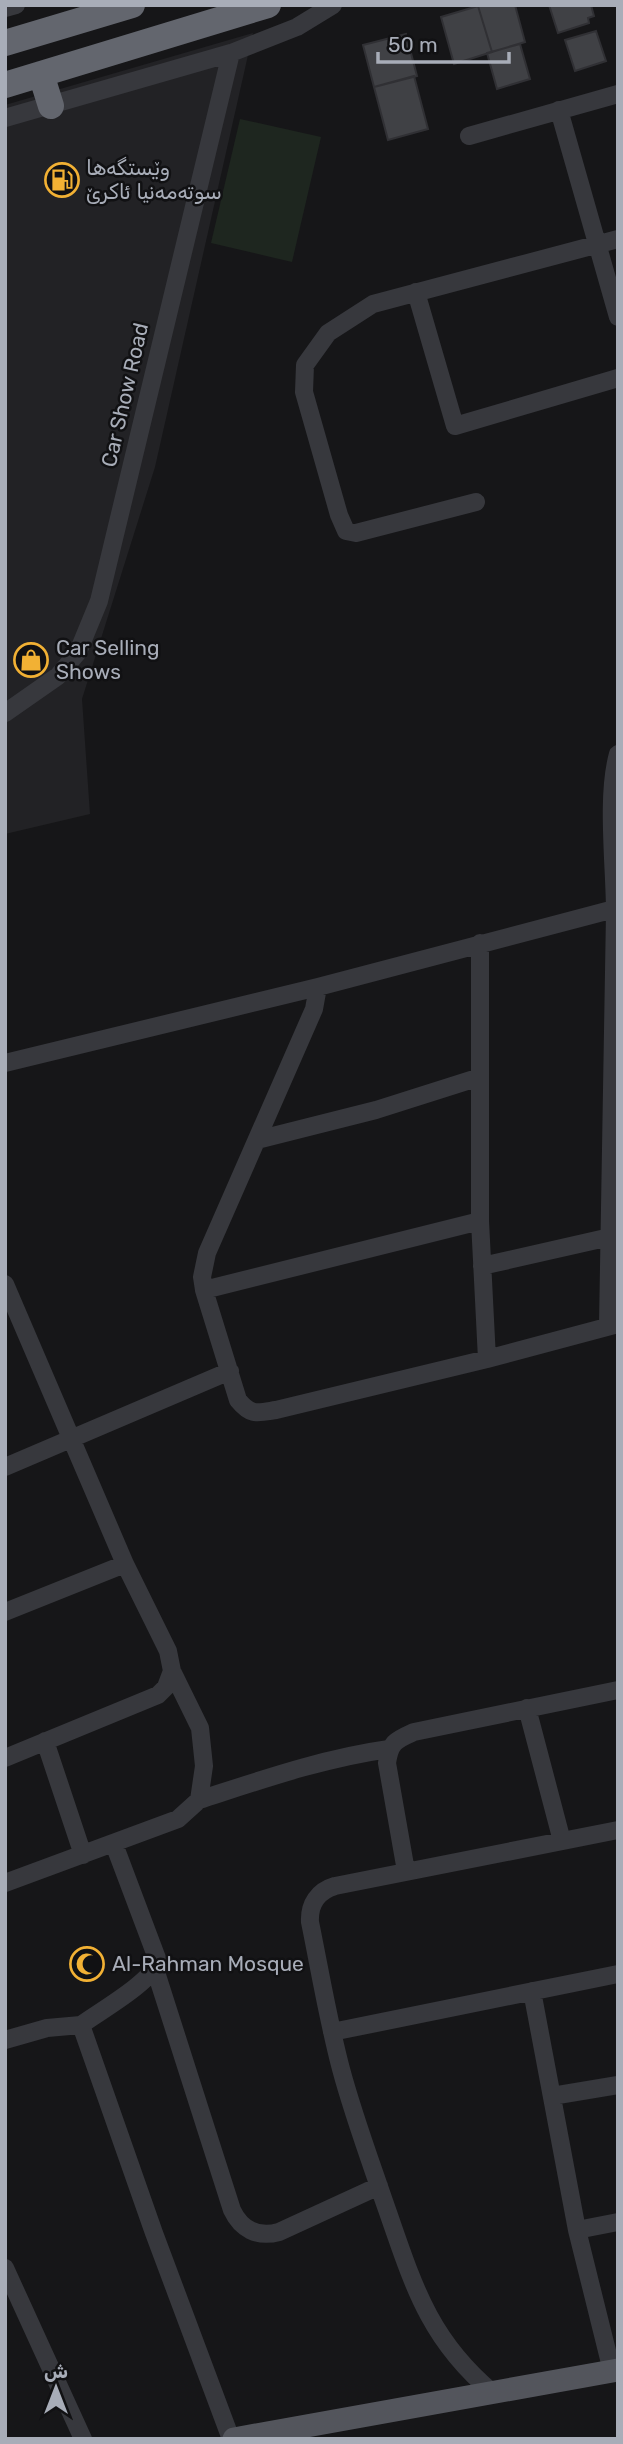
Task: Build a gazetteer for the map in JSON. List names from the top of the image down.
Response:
{
  "streets": {
    "street": ["Car Show Road"]
  },
  "places": {
    "fuel station": ["وێستگەها سوتەمەنیا ئاکرێ"],
    "shop": ["Car Selling Shows"],
    "mosque": ["Al-Rahman Mosque"]
  },
  "scale_bar": "50 m",
  "north": "top"
}
